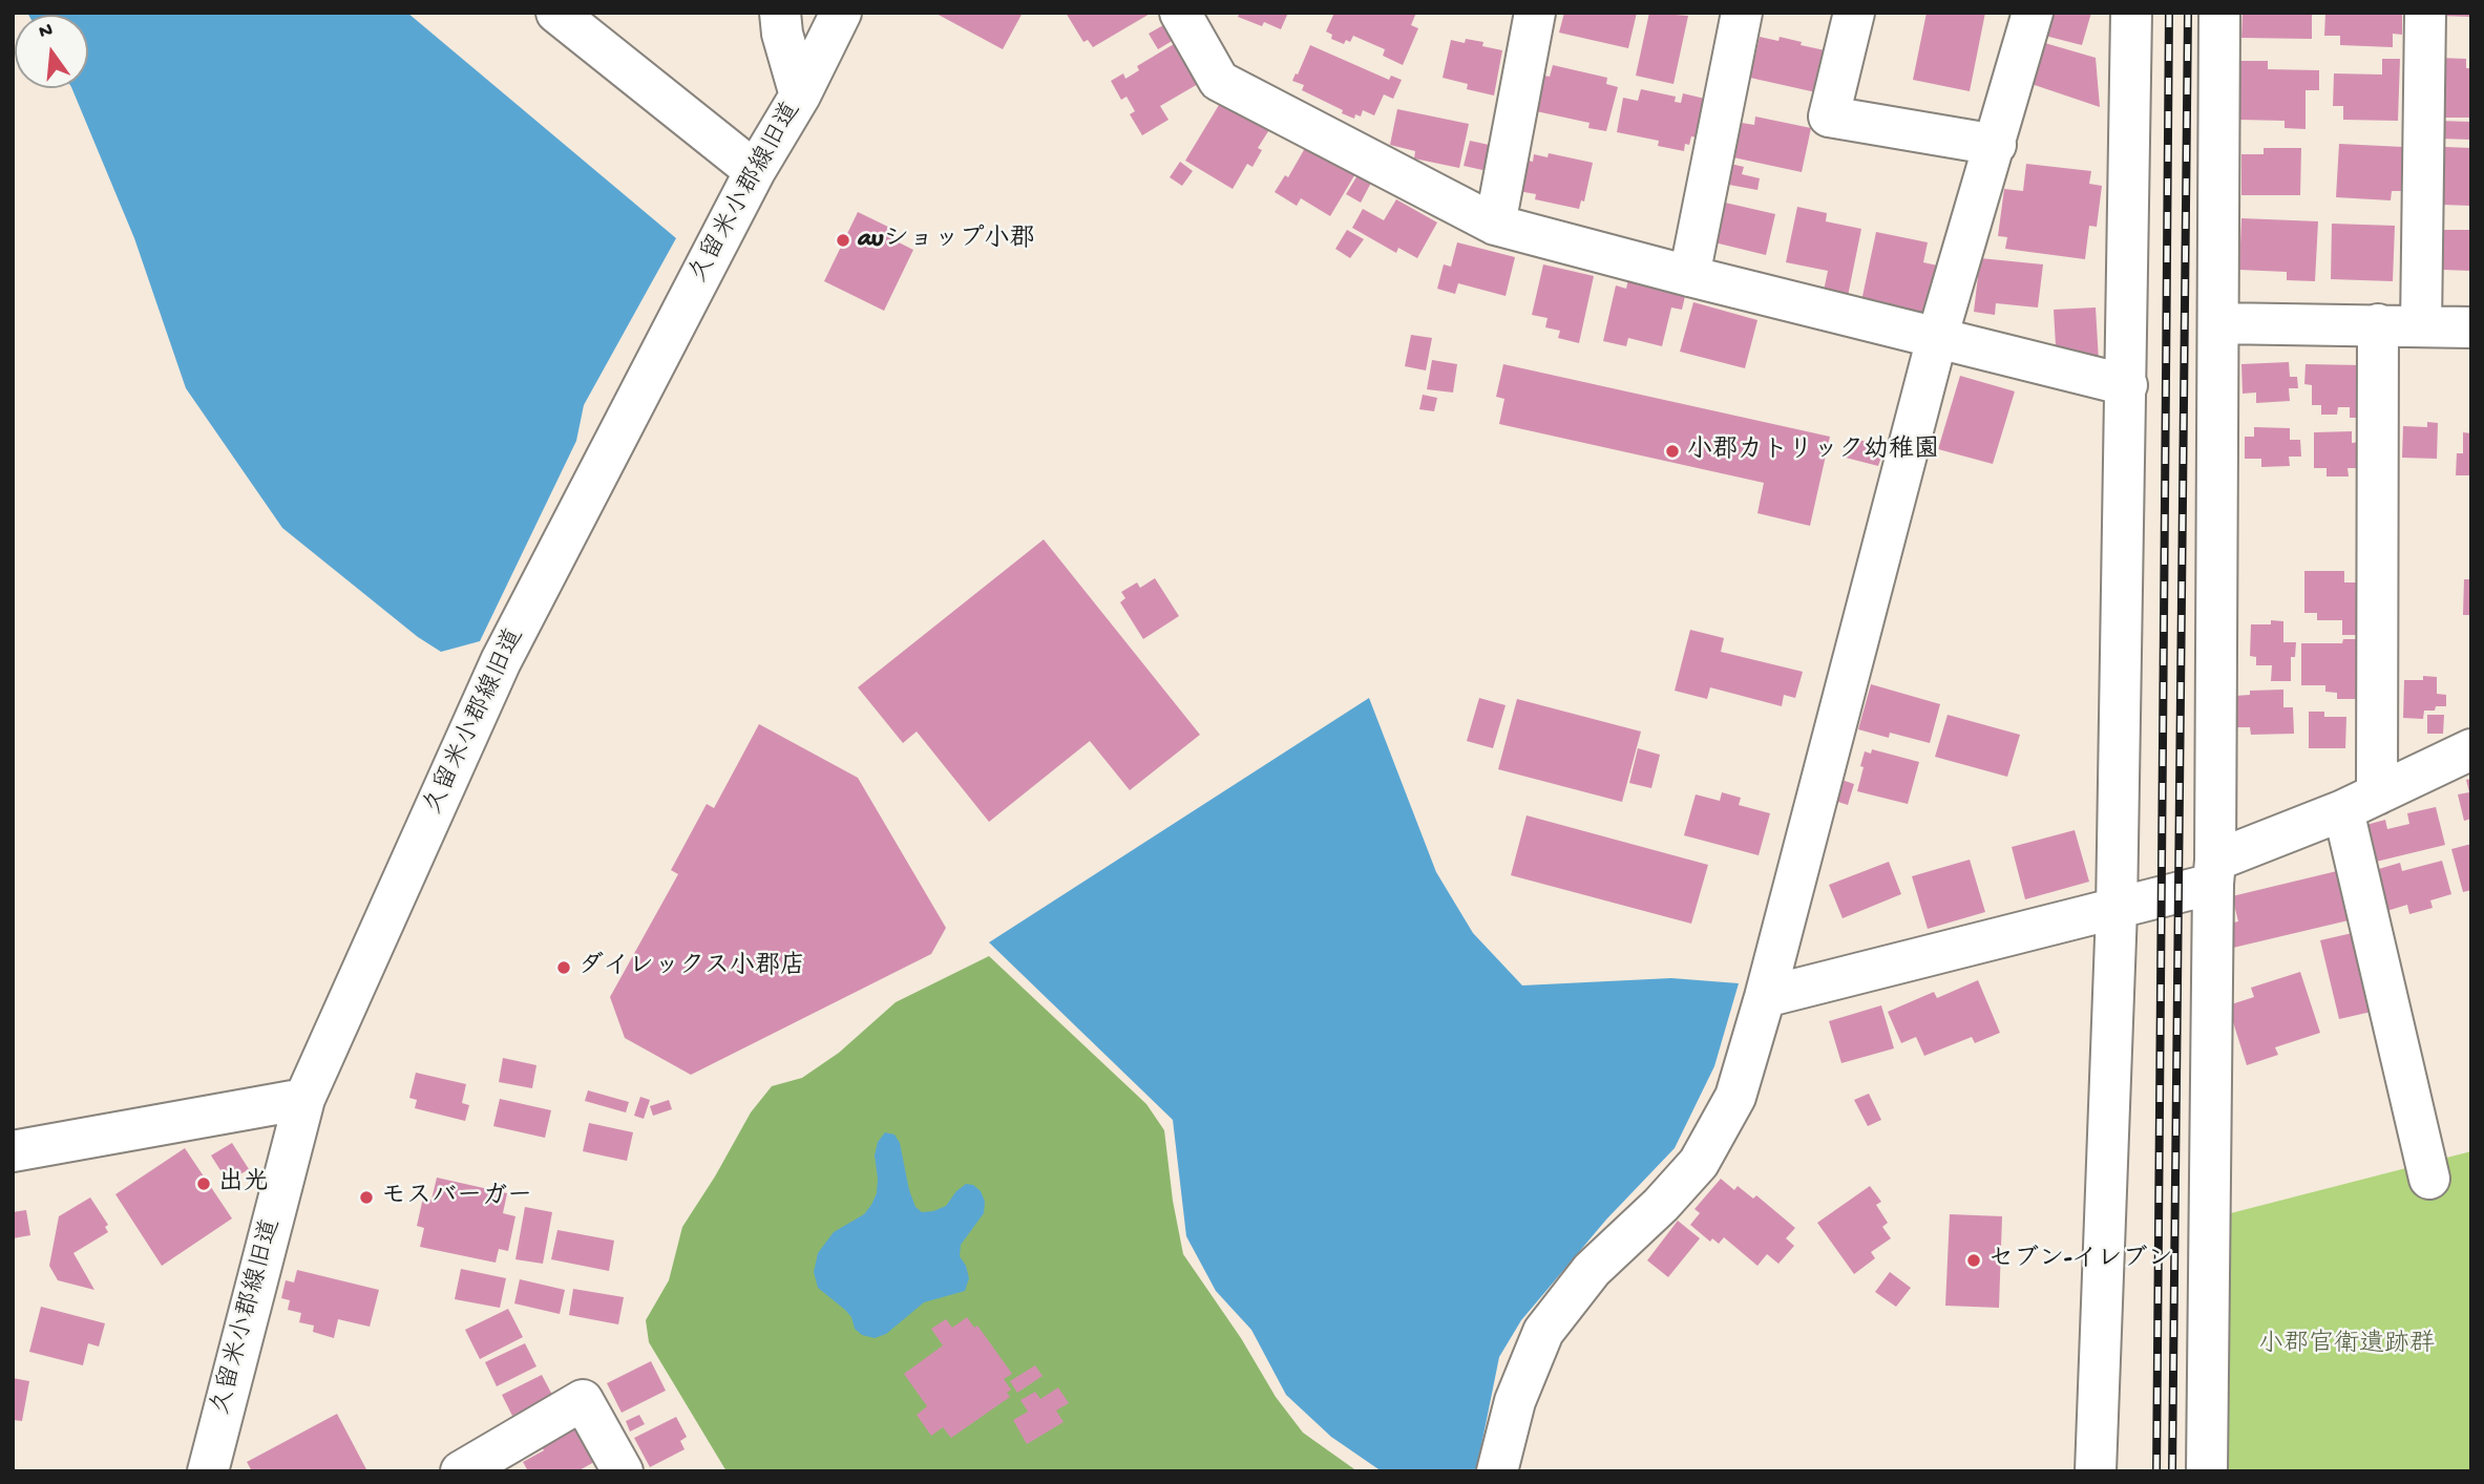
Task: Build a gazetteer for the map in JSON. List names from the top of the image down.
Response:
{
  "streets": {
    "street": ["久留米小郡線旧道"]
  },
  "parks": ["小郡官衛遺跡群"],
  "places": [
    "auショップ小郡",
    "小郡カトリック幼稚園",
    "ダイレックス小郡店",
    "出光",
    "モスバーガー",
    "セブン-イレブン"
  ],
  "north": "top"
}
